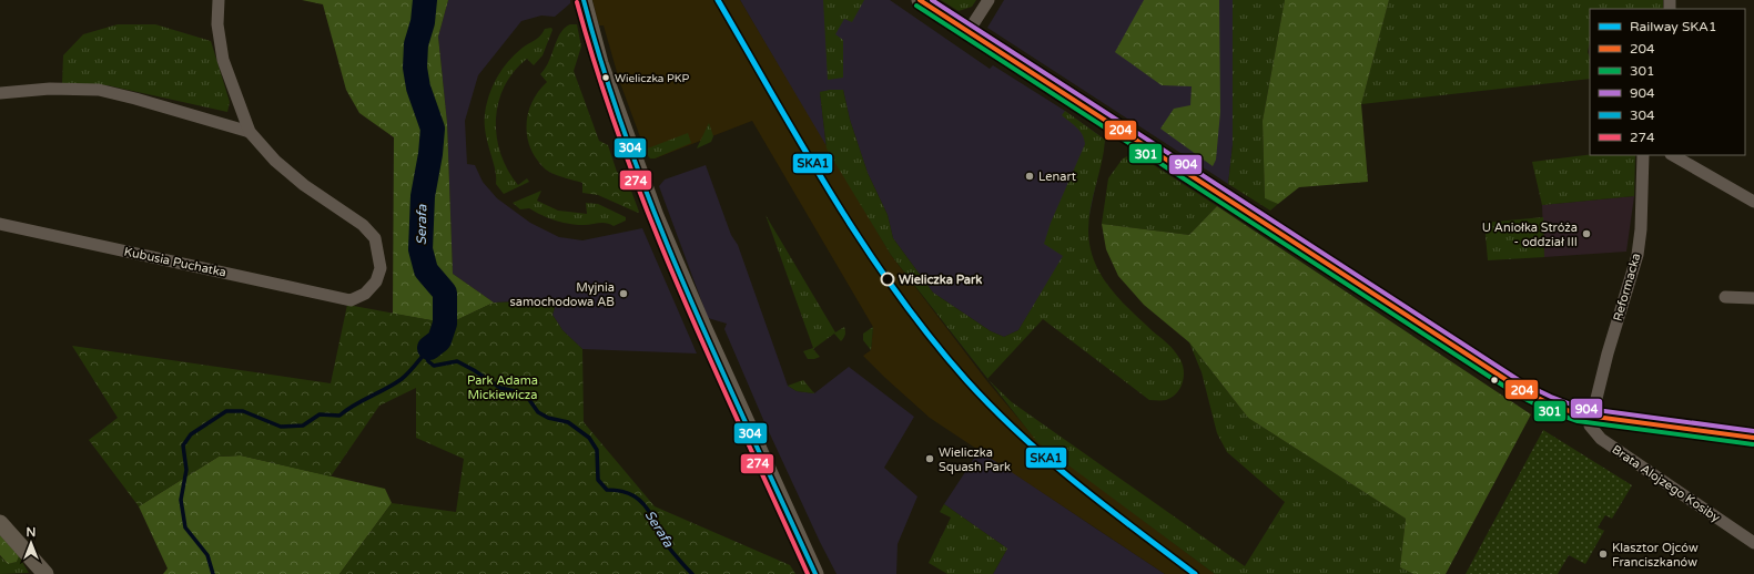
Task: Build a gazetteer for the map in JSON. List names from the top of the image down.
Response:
{
  "streets": {
    "street": ["Kubusia Puchatka", "Reformacka", "Brata Alojzego Kosiby"]
  },
  "crossings": [
    ["Reformacka", "Brata Alojzego Kosiby"]
  ],
  "water": ["Serafa"],
  "parks": ["Park Adama Mickiewicza"],
  "places": [
    "Wieliczka PKP",
    "Lenart",
    "U Aniołka Stróża - oddział III",
    "Wieliczka Park",
    "Myjnia samochodowa AB",
    "Wieliczka Squash Park",
    "Klasztor Ojców Franciszkanów"
  ],
  "lines": [
    "rail line SKA1",
    "transit line 204",
    "transit line 904",
    "transit line 304",
    "transit line 274",
    "transit line 301"
  ],
  "legend": [
    "Railway SKA1",
    "204",
    "301",
    "904",
    "304",
    "274"
  ],
  "north": "top"
}
